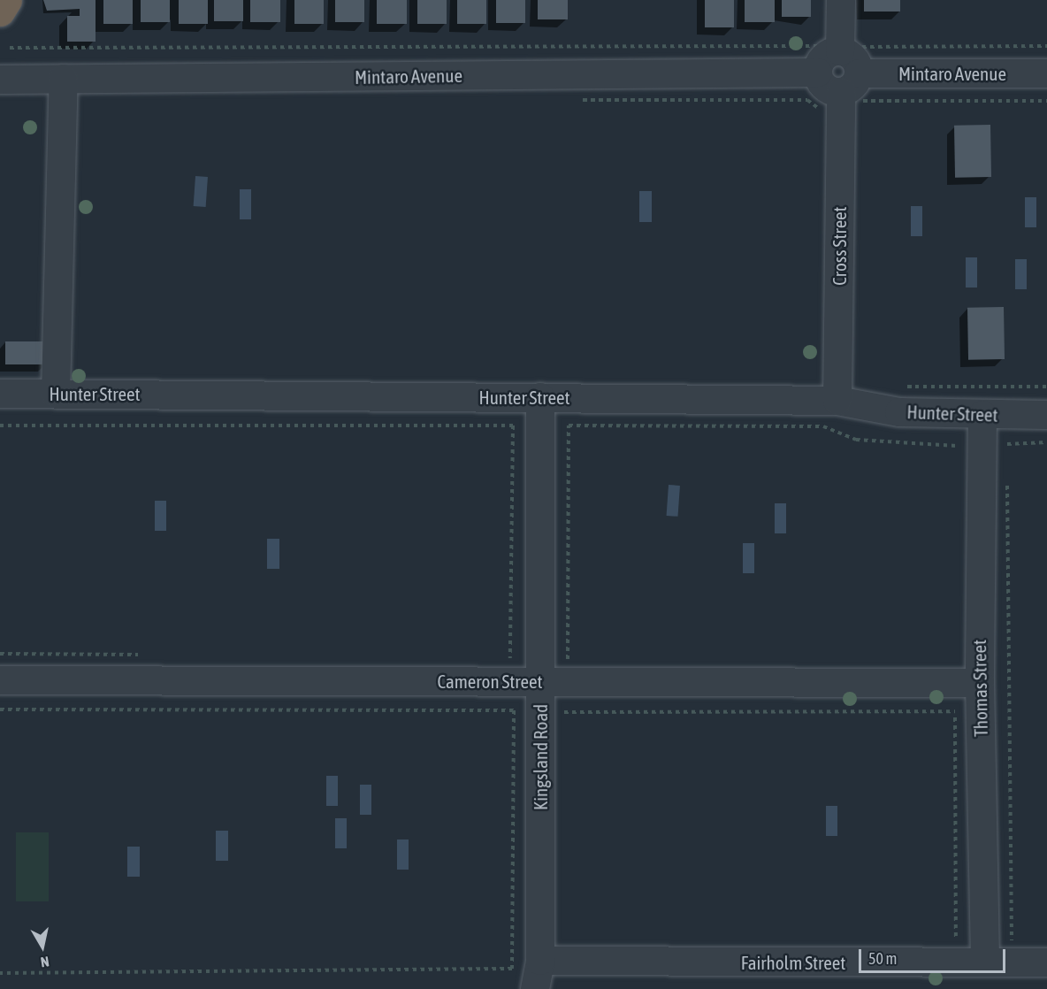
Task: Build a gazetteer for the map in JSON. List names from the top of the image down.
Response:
{
  "streets": {
    "street": [
      "Mintaro Avenue",
      "Cross Street",
      "Hunter Street",
      "Cameron Street",
      "Thomas Street",
      "Kingsland Road",
      "Fairholm Street"
    ]
  },
  "crossings": [
    ["Mintaro Avenue", "Cross Street"],
    ["Cross Street", "Hunter Street"],
    ["Hunter Street", "Thomas Street"],
    ["Hunter Street", "Kingsland Road"],
    ["Cameron Street", "Thomas Street"],
    ["Cameron Street", "Kingsland Road"],
    ["Thomas Street", "Fairholm Street"],
    ["Kingsland Road", "Fairholm Street"]
  ],
  "scale_bar": "50 m",
  "north": "bottom"
}
